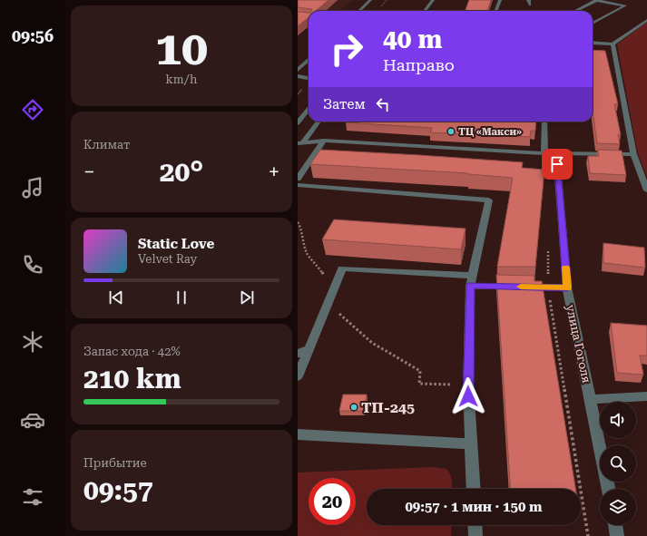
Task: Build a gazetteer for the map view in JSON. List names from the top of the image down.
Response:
{
  "streets": {
    "street": ["улица Гоголя"]
  },
  "places": ["ТЦ «Макси»", "ТП-245"],
  "page": {
    "tabs": "09:56",
    "tile": [
      ["10", "km/h"],
      "Климат",
      ["Запас хода · 42%", "210 km"],
      ["Прибытие", "09:57"]
    ],
    "turn": ["40 m", "Направо"],
    "then": "Затем",
    "heat": ["−", "20°", "+"],
    "song": ["Static Love", "Velvet Ray"],
    "limit": "20",
    "trip": "09:57 · 1 мин · 150 m"
  }
}
